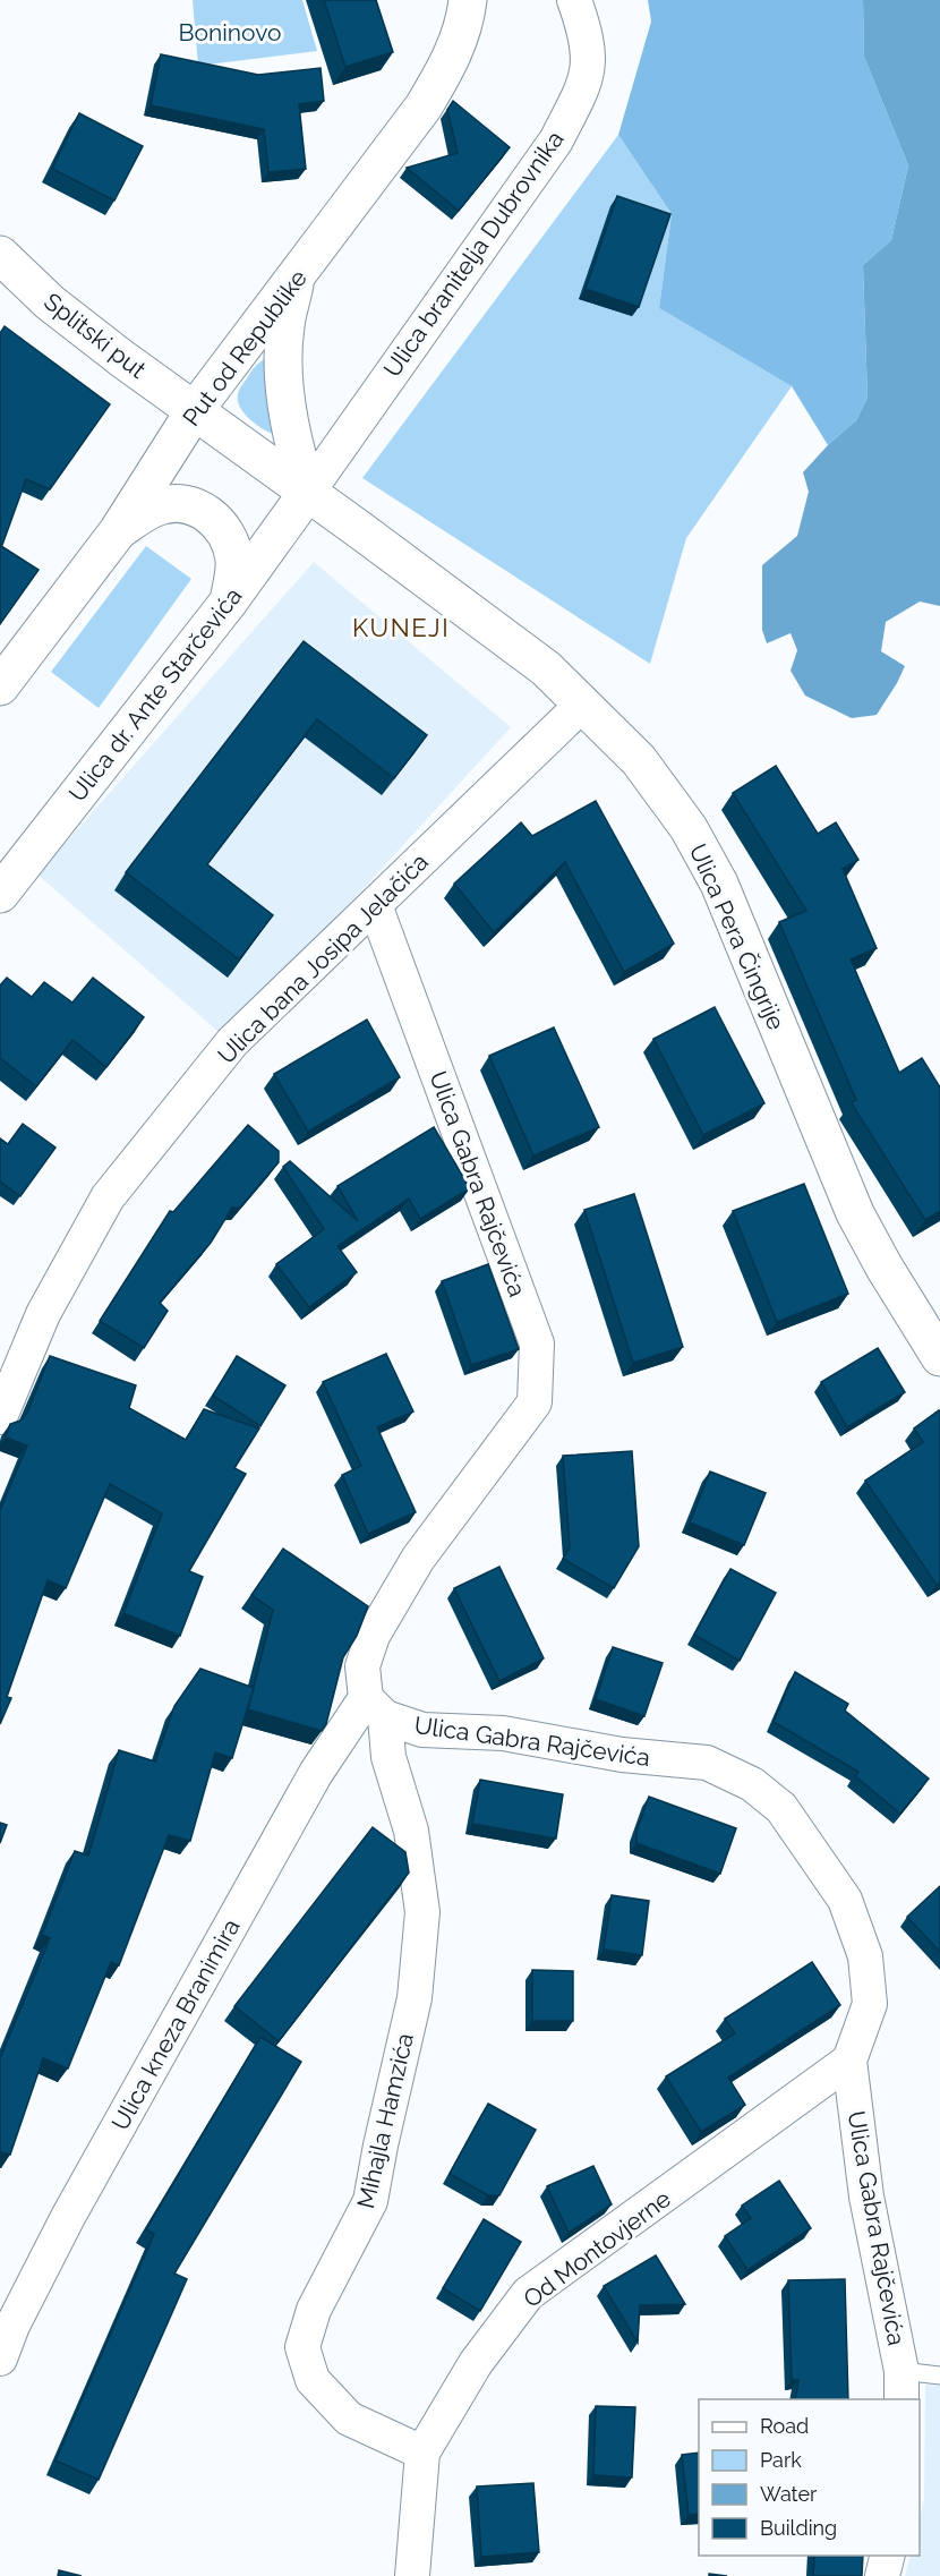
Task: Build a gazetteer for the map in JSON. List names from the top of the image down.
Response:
{
  "streets": {
    "main road": [
      "Splitski put",
      "Put od Republike",
      "Ulica dr. Ante Starčevića",
      "Ulica Pera Čingrije"
    ],
    "street": [
      "Ulica branitelja Dubrovnika",
      "Ulica bana Josipa Jelačića",
      "Ulica Gabra Rajčevića",
      "Ulica kneza Branimira",
      "Mihajla Hamzića",
      "Od Montovjerne"
    ]
  },
  "crossings": [
    ["Ulica branitelja Dubrovnika", "Splitski put"],
    ["Ulica branitelja Dubrovnika", "Ulica dr. Ante Starčevića"],
    ["Ulica branitelja Dubrovnika", "Ulica Pera Čingrije"],
    ["Splitski put", "Put od Republike"],
    ["Splitski put", "Ulica dr. Ante Starčevića"],
    ["Splitski put", "Ulica Pera Čingrije"],
    ["Ulica dr. Ante Starčevića", "Ulica Pera Čingrije"],
    ["Ulica Pera Čingrije", "Ulica bana Josipa Jelačića"],
    ["Ulica bana Josipa Jelačića", "Ulica Gabra Rajčevića"],
    ["Ulica Gabra Rajčevića", "Ulica kneza Branimira"],
    ["Ulica Gabra Rajčevića", "Mihajla Hamzića"],
    ["Ulica Gabra Rajčevića", "Od Montovjerne"],
    ["Ulica kneza Branimira", "Mihajla Hamzića"],
    ["Mihajla Hamzića", "Od Montovjerne"]
  ],
  "districts": ["KUNEJI"],
  "parks": ["Boninovo"],
  "legend": [
    "Road",
    "Park",
    "Water",
    "Building"
  ]
}
